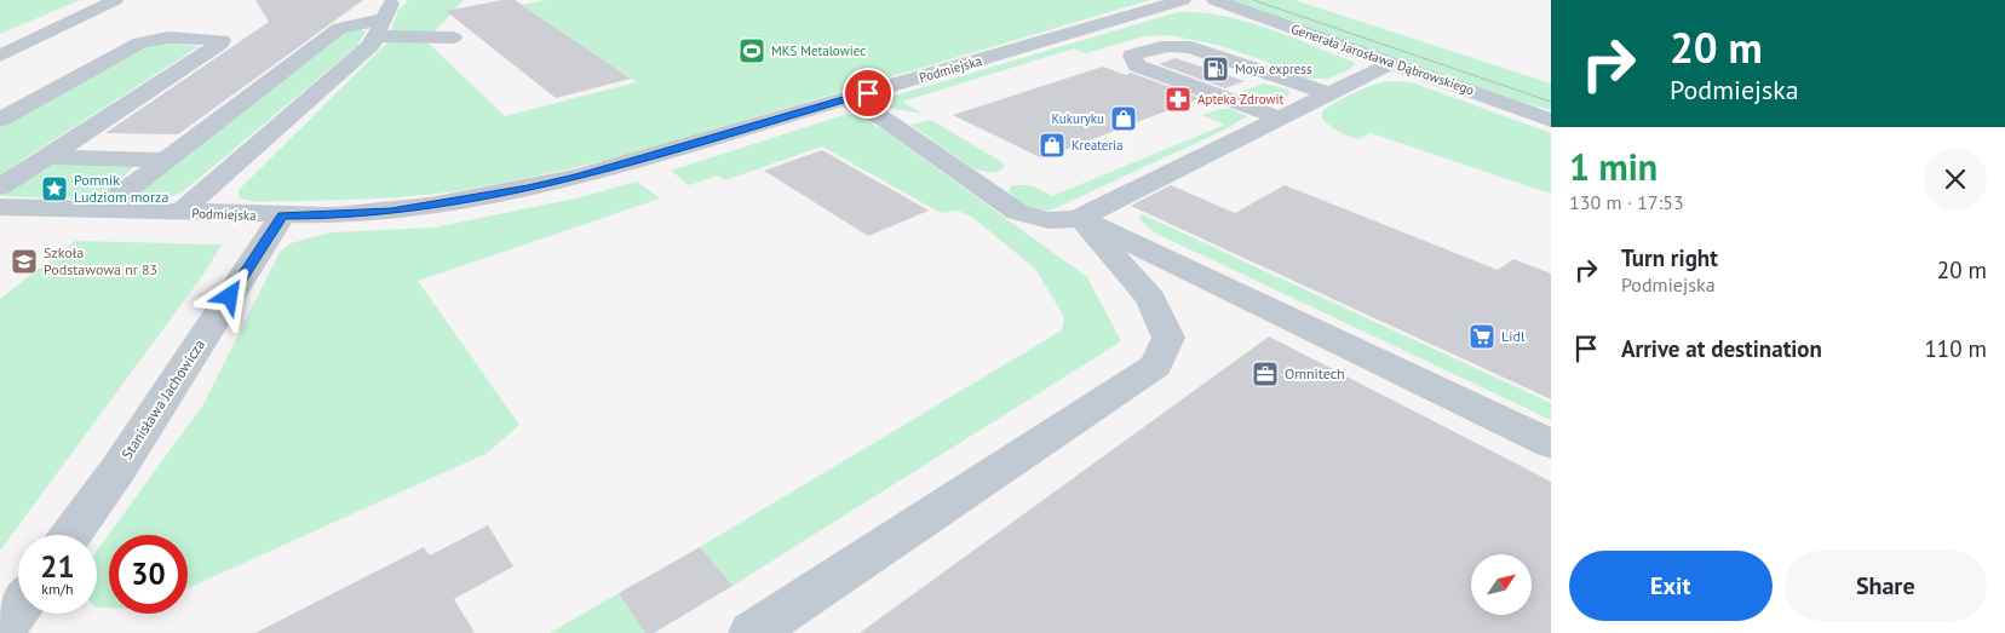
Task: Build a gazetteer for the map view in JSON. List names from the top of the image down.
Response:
{
  "streets": {
    "street": ["Generała Jarosława Dąbrowskiego", "Podmiejska", "Stanisława Jachowicza"]
  },
  "crossings": [
    ["Podmiejska", "Stanisława Jachowicza"]
  ],
  "places": {
    "sports": ["MKS Metalowiec"],
    "fuel station": ["Moya express"],
    "pharmacy": ["Apteka Zdrowit"],
    "shop": ["Kukuryku", "Kreateria"],
    "place": ["Pomnik Ludziom morza"],
    "school or university": ["Szkoła Podstawowa nr 83"],
    "supermarket": ["Lidl"],
    "office": ["Omnitech"]
  },
  "north": "top right",
  "page": {
    "turn": ["20 m", "Podmiejska"],
    "heading": ["1 min", "130 m · 17:53"],
    "list": [
      {
        "name": "Turn right",
        "note": "Podmiejska",
        "value": "20 m"
      },
      {
        "name": "Arrive at destination",
        "value": "110 m"
      }
    ],
    "speed": "21 km/h",
    "limit": "30",
    "buttons": ["Exit", "Share"]
  }
}
